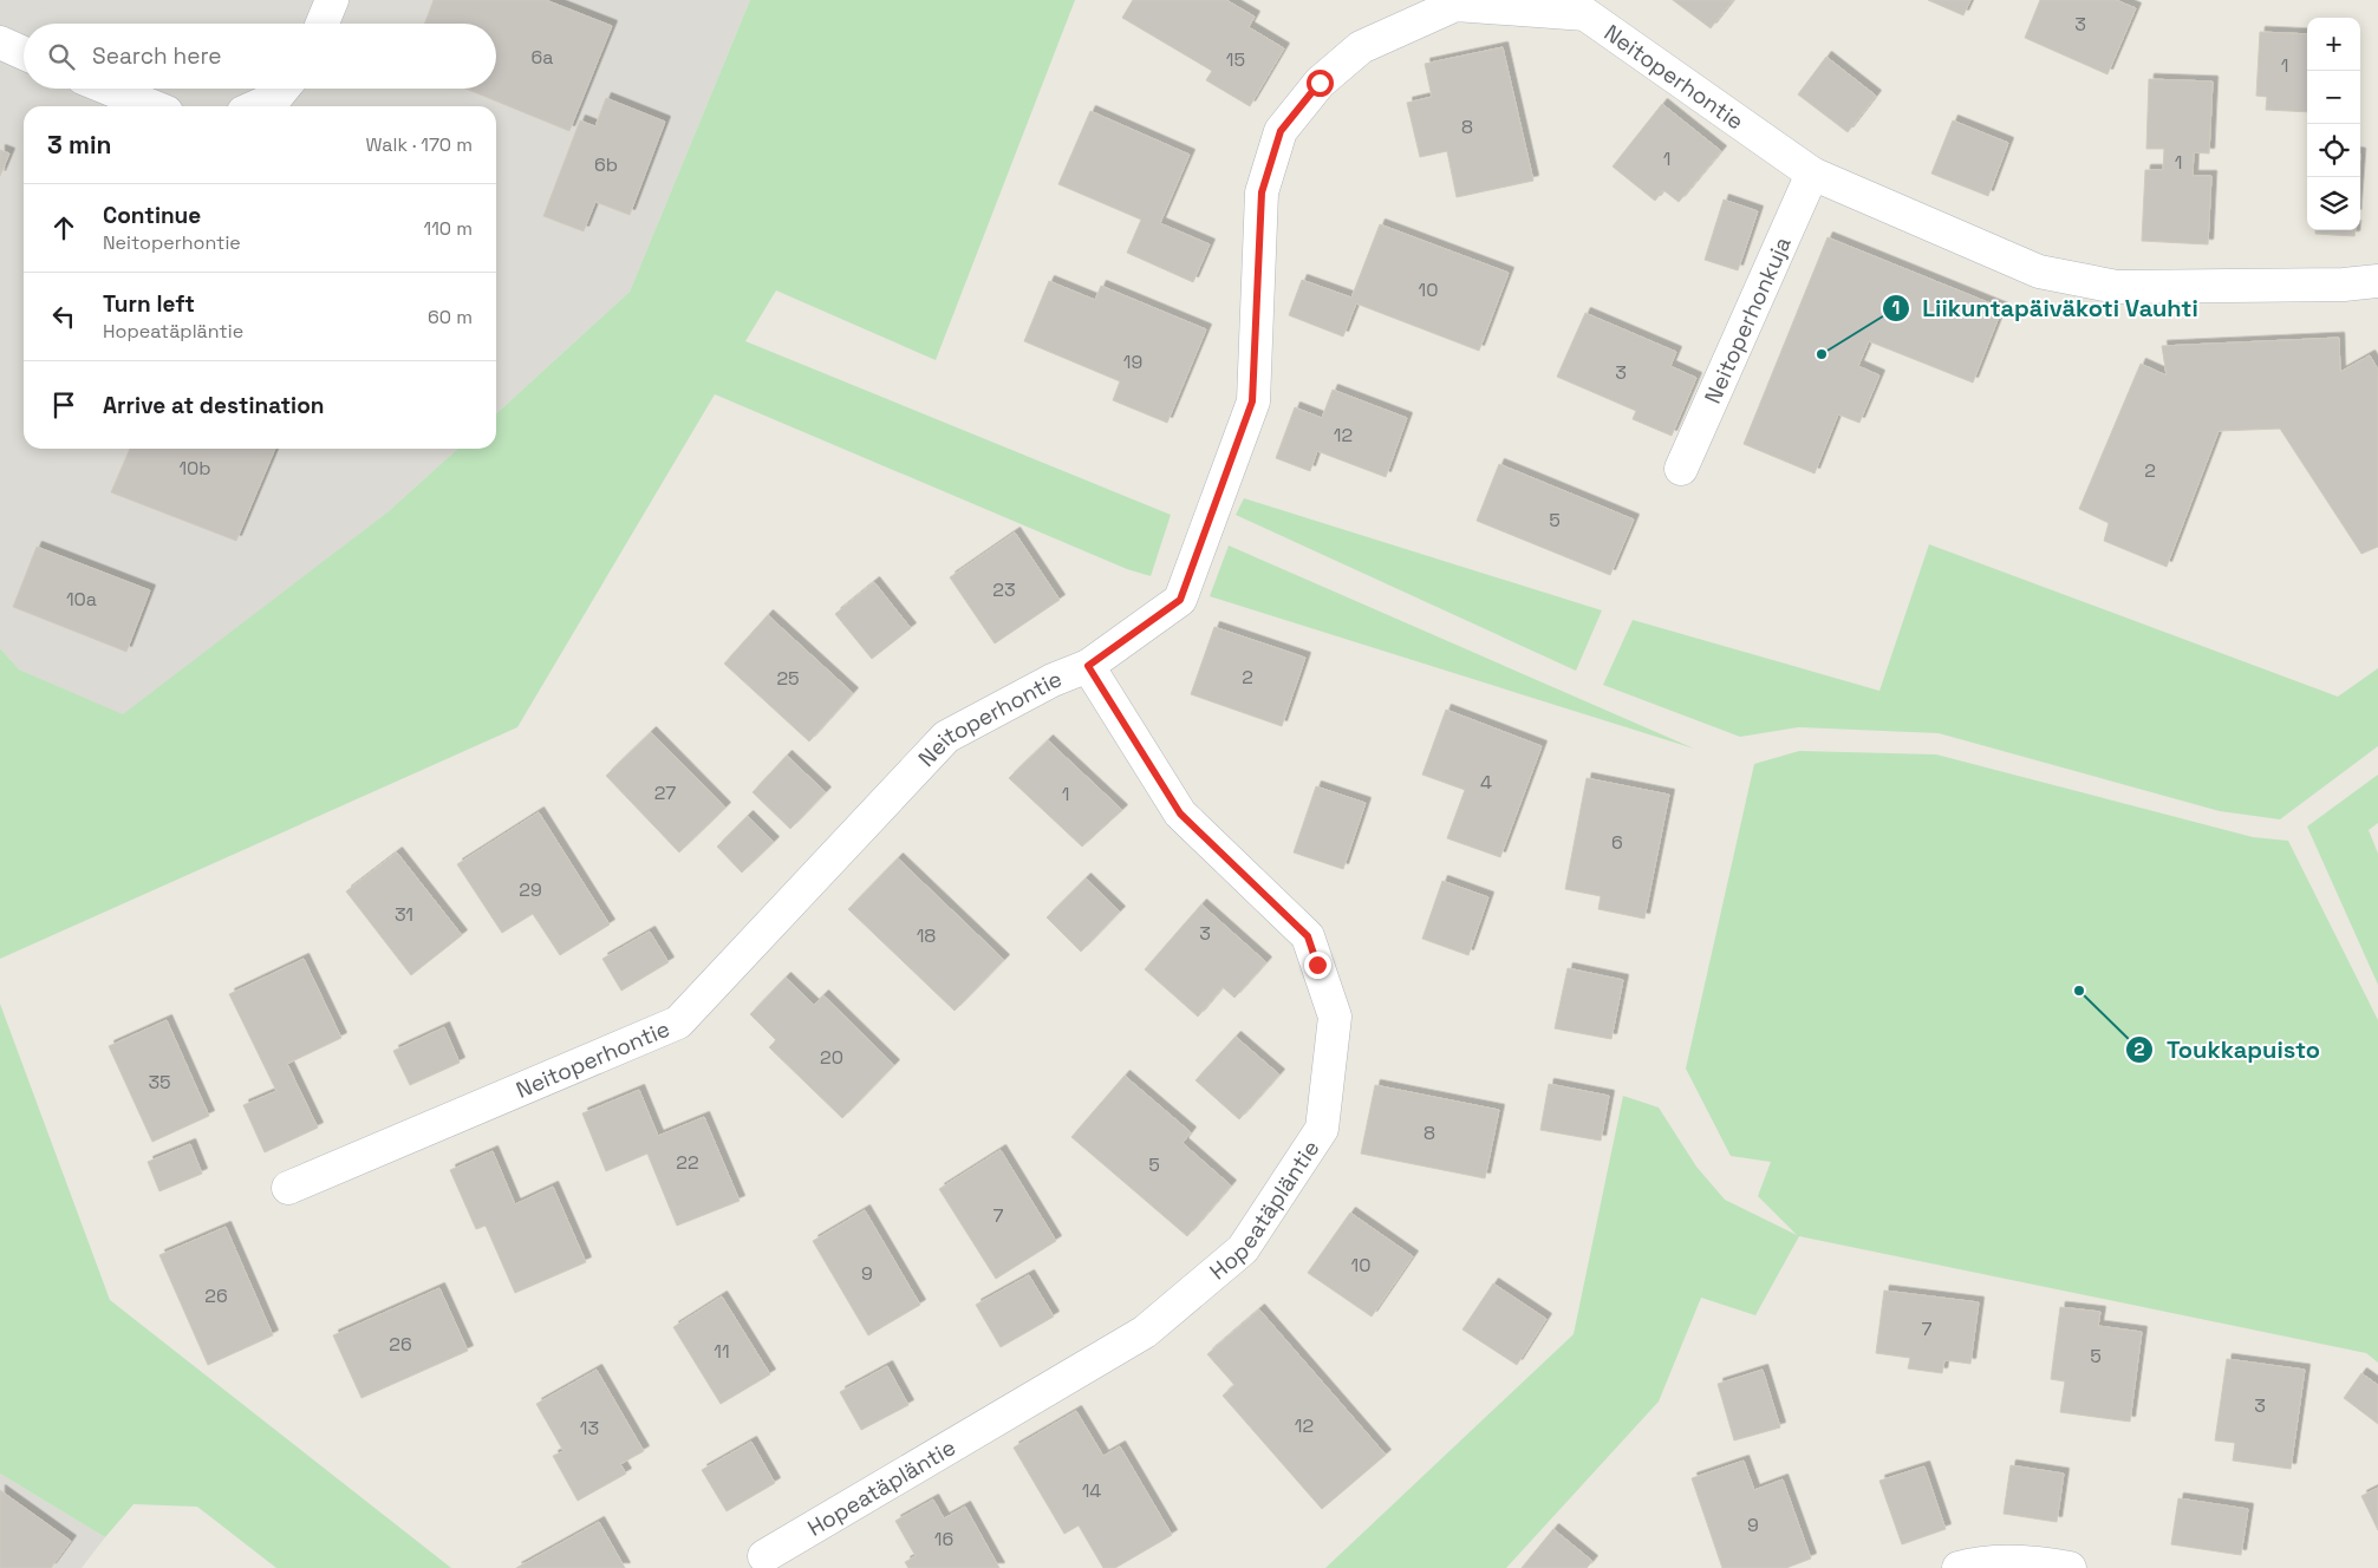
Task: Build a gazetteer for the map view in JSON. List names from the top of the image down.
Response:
{
  "streets": {
    "street": ["Neitoperhontie", "Neitoperhonkuja", "Hopeatäpläntie"]
  },
  "crossings": [
    ["Neitoperhontie", "Neitoperhonkuja"],
    ["Neitoperhontie", "Hopeatäpläntie"]
  ],
  "places": ["Liikuntapäiväkoti Vauhti", "Toukkapuisto"],
  "house_numbers": [
    "3",
    "6a",
    "15",
    "1",
    "8",
    "1",
    "1",
    "6b",
    "10",
    "19",
    "3",
    "12",
    "10b",
    "2",
    "5",
    "23",
    "10a",
    "2",
    "25",
    "4",
    "27",
    "1",
    "6",
    "29",
    "31",
    "3",
    "18",
    "20",
    "35",
    "8",
    "22",
    "5",
    "7",
    "10",
    "9",
    "26",
    "7",
    "26",
    "11",
    "5",
    "3",
    "12",
    "13",
    "14",
    "9",
    "16"
  ],
  "page": {
    "map_buttons": ["+", "−"],
    "search": "Search here",
    "heading": ["3 min", "Walk · 170 m"],
    "list": [
      ["Continue", "Neitoperhontie", "110 m"],
      ["Turn left", "Hopeatäpläntie", "60 m"],
      "Arrive at destination"
    ]
  }
}
